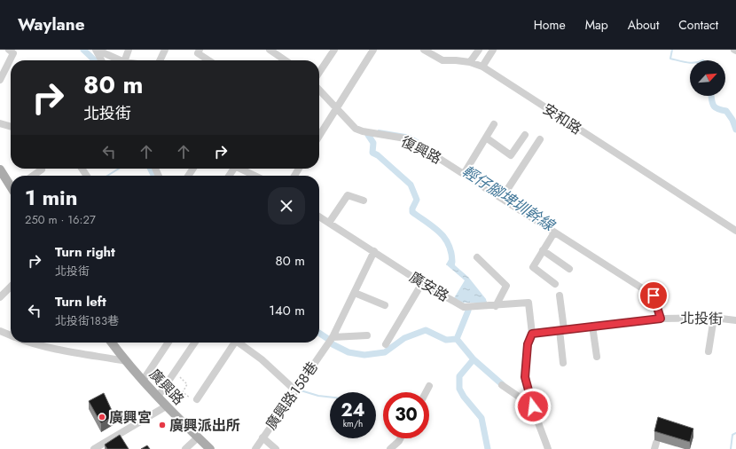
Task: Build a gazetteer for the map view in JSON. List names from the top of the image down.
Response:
{
  "streets": {
    "main road": ["廣興路"],
    "street": [
      "安和路",
      "復興路",
      "廣安路",
      "北投街",
      "廣興路158巷"
    ]
  },
  "crossings": [
    ["復興路", "北投街"],
    ["廣安路", "北投街"],
    ["廣安路", "廣興路158巷"]
  ],
  "water": ["輕仔腳埤圳幹線"],
  "places": ["廣興宮", "廣興派出所"],
  "north": "top right",
  "page": {
    "header": "Waylane",
    "nav": [
      "Home",
      "Map",
      "About",
      "Contact"
    ],
    "turn": ["80 m", "北投街"],
    "heading": ["1 min", "250 m · 16:27"],
    "list": [
      {
        "name": "Turn right",
        "note": "北投街",
        "value": "80 m"
      },
      {
        "name": "Turn left",
        "note": "北投街183巷",
        "value": "140 m"
      }
    ],
    "speed": "24 km/h",
    "limit": "30"
  }
}
